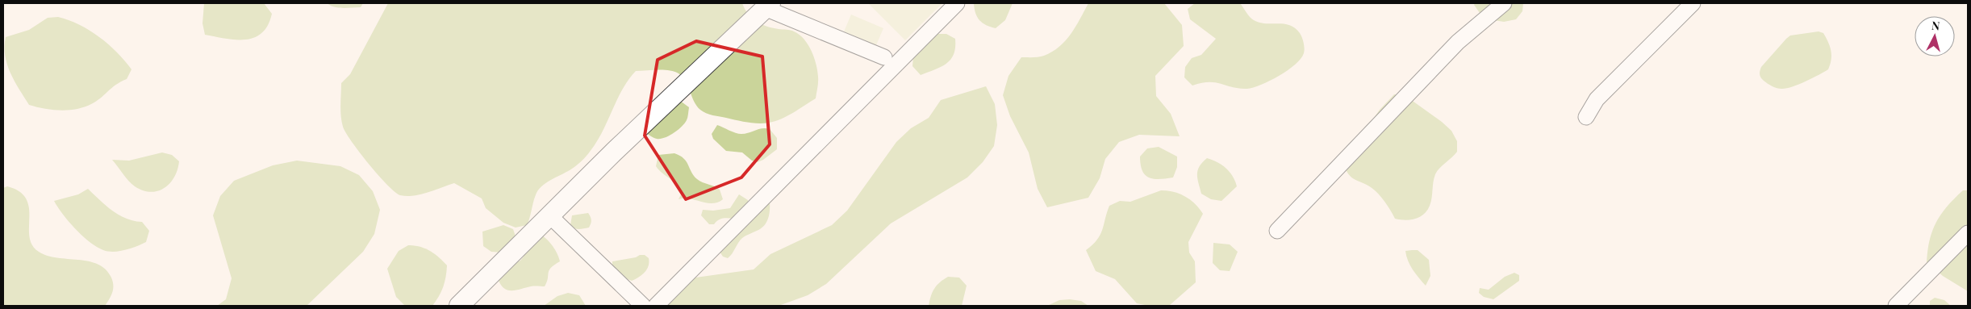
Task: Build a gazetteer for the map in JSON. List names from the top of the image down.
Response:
{
  "north": "top"
}
